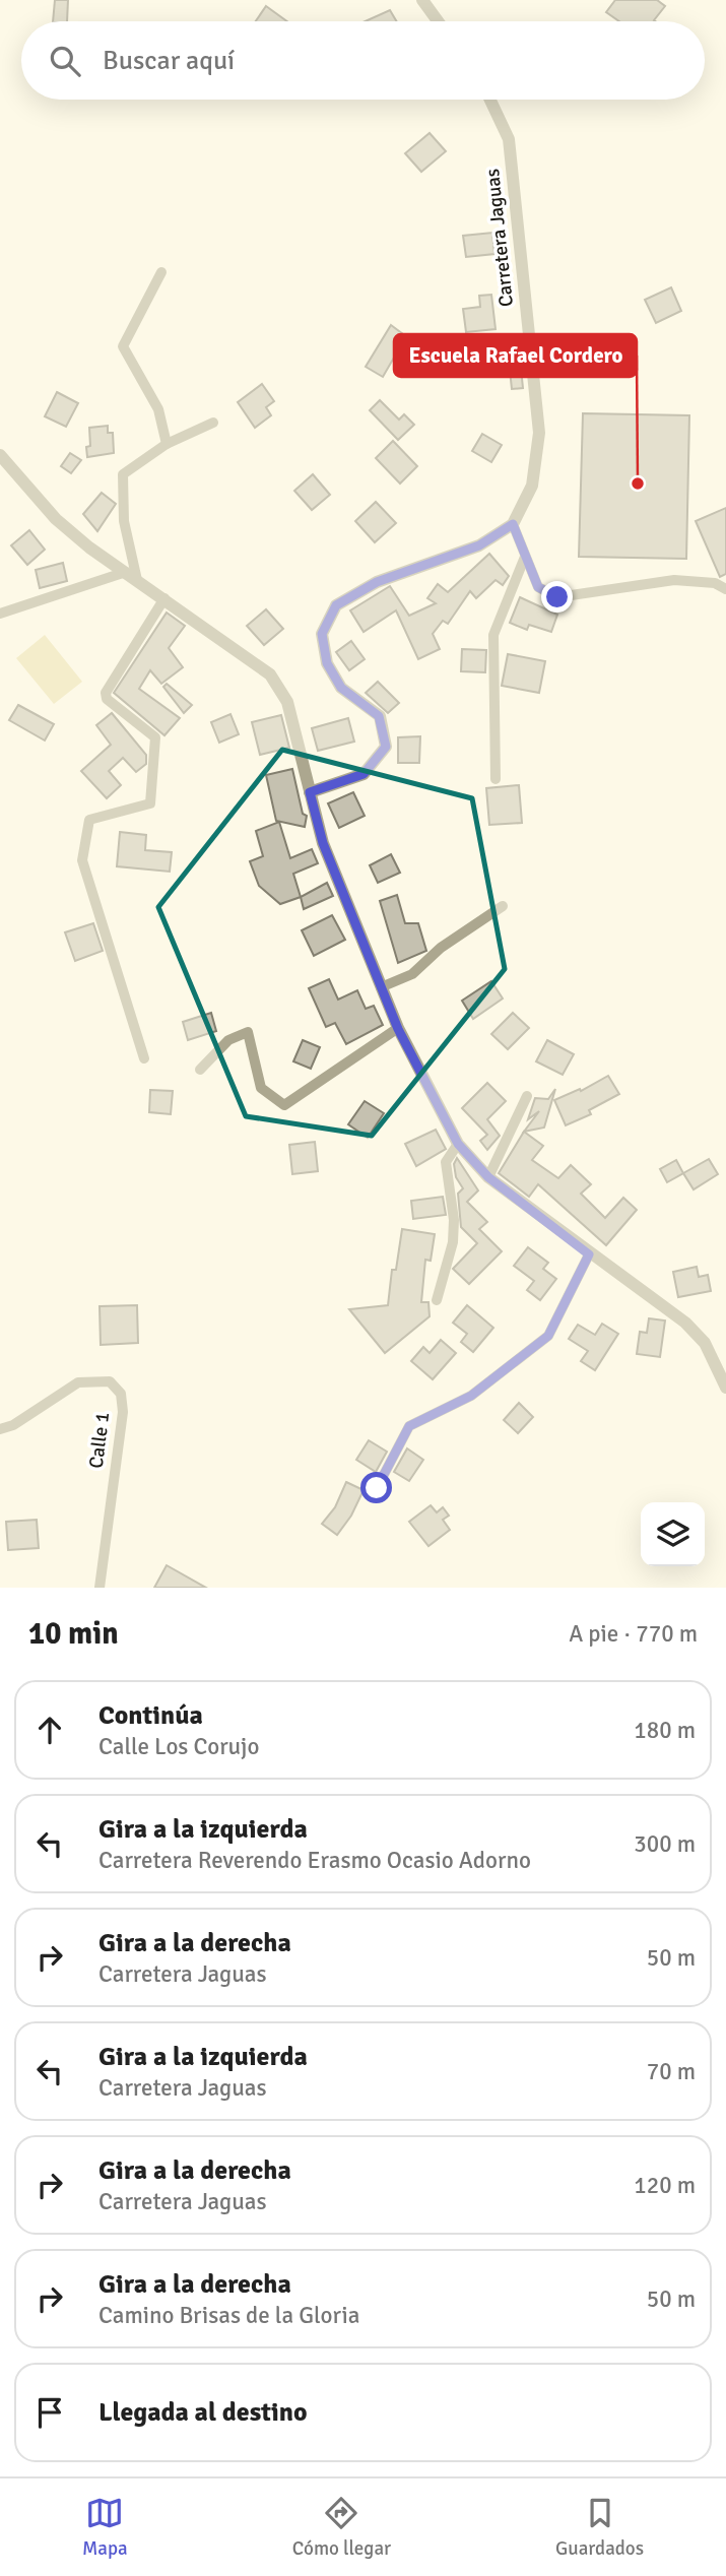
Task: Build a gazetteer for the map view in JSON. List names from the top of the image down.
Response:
{
  "streets": {
    "street": ["Carretera Jaguas", "Calle 1"]
  },
  "places": ["Escuela Rafael Cordero"],
  "page": {
    "search": "Buscar aquí",
    "heading": ["10 min", "A pie · 770 m"],
    "list": [
      ["Continúa", "Calle Los Corujo", "180 m"],
      ["Gira a la izquierda", "Carretera Reverendo Erasmo Ocasio Adorno", "300 m"],
      ["Gira a la derecha", "Carretera Jaguas", "50 m"],
      ["Gira a la izquierda", "Carretera Jaguas", "70 m"],
      ["Gira a la derecha", "Carretera Jaguas", "120 m"],
      ["Gira a la derecha", "Camino Brisas de la Gloria", "50 m"],
      "Llegada al destino"
    ],
    "nav": ["Mapa", "Cómo llegar", "Guardados"]
  }
}
